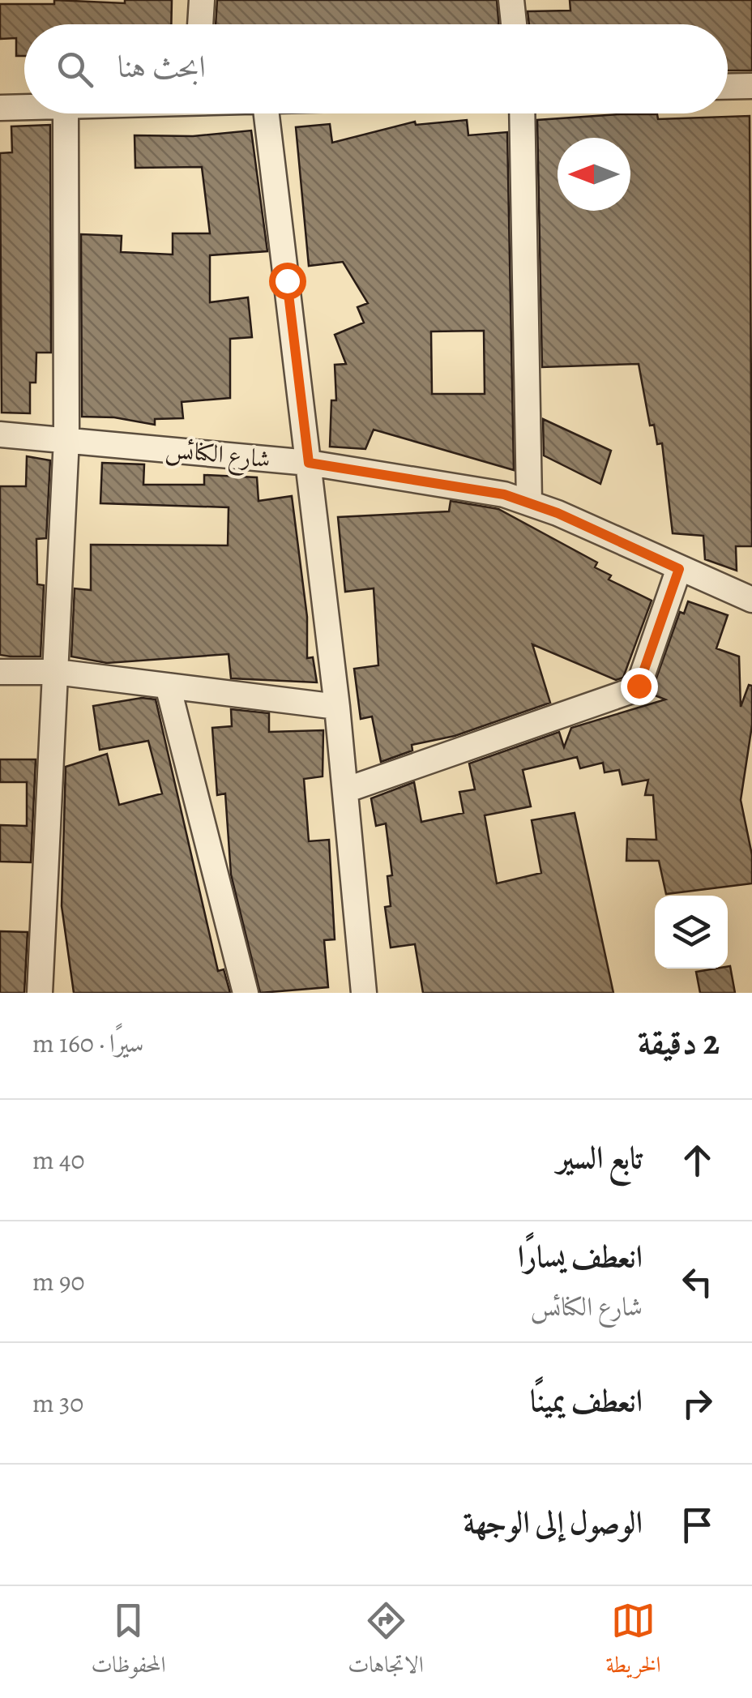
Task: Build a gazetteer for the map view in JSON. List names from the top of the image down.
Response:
{
  "streets": {
    "street": ["شارع الكنائس"]
  },
  "north": "left",
  "page": {
    "search": "ابحث هنا",
    "heading": ["2 دقيقة", "سيرًا · 160 m"],
    "list": [
      ["تابع السير", "40 m"],
      ["انعطف يسارًا", "شارع الكنائس", "90 m"],
      ["انعطف يمينًا", "30 m"],
      "الوصول إلى الوجهة"
    ],
    "nav": ["الخريطة", "الاتجاهات", "المحفوظات"]
  }
}
